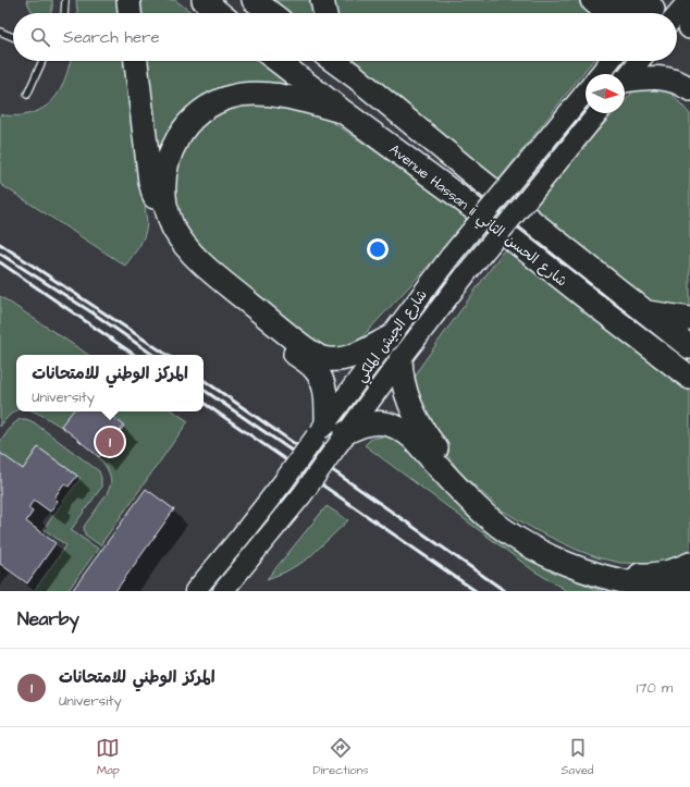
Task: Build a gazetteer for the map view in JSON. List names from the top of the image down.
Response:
{
  "streets": {
    "highway": ["Avenue Hassan II شارع الحسن الثاني"],
    "main road": ["شارع الجيش الملكي"]
  },
  "north": "right",
  "page": {
    "search": "Search here",
    "popup": ["المركز الوطني للامتحانات", "University"],
    "pins": "1",
    "heading": "Nearby",
    "list": [
      {
        "mark": "1",
        "name": "المركز الوطني للامتحانات",
        "note": "University",
        "value": "170 m"
      }
    ],
    "nav": ["Map", "Directions", "Saved"]
  }
}
